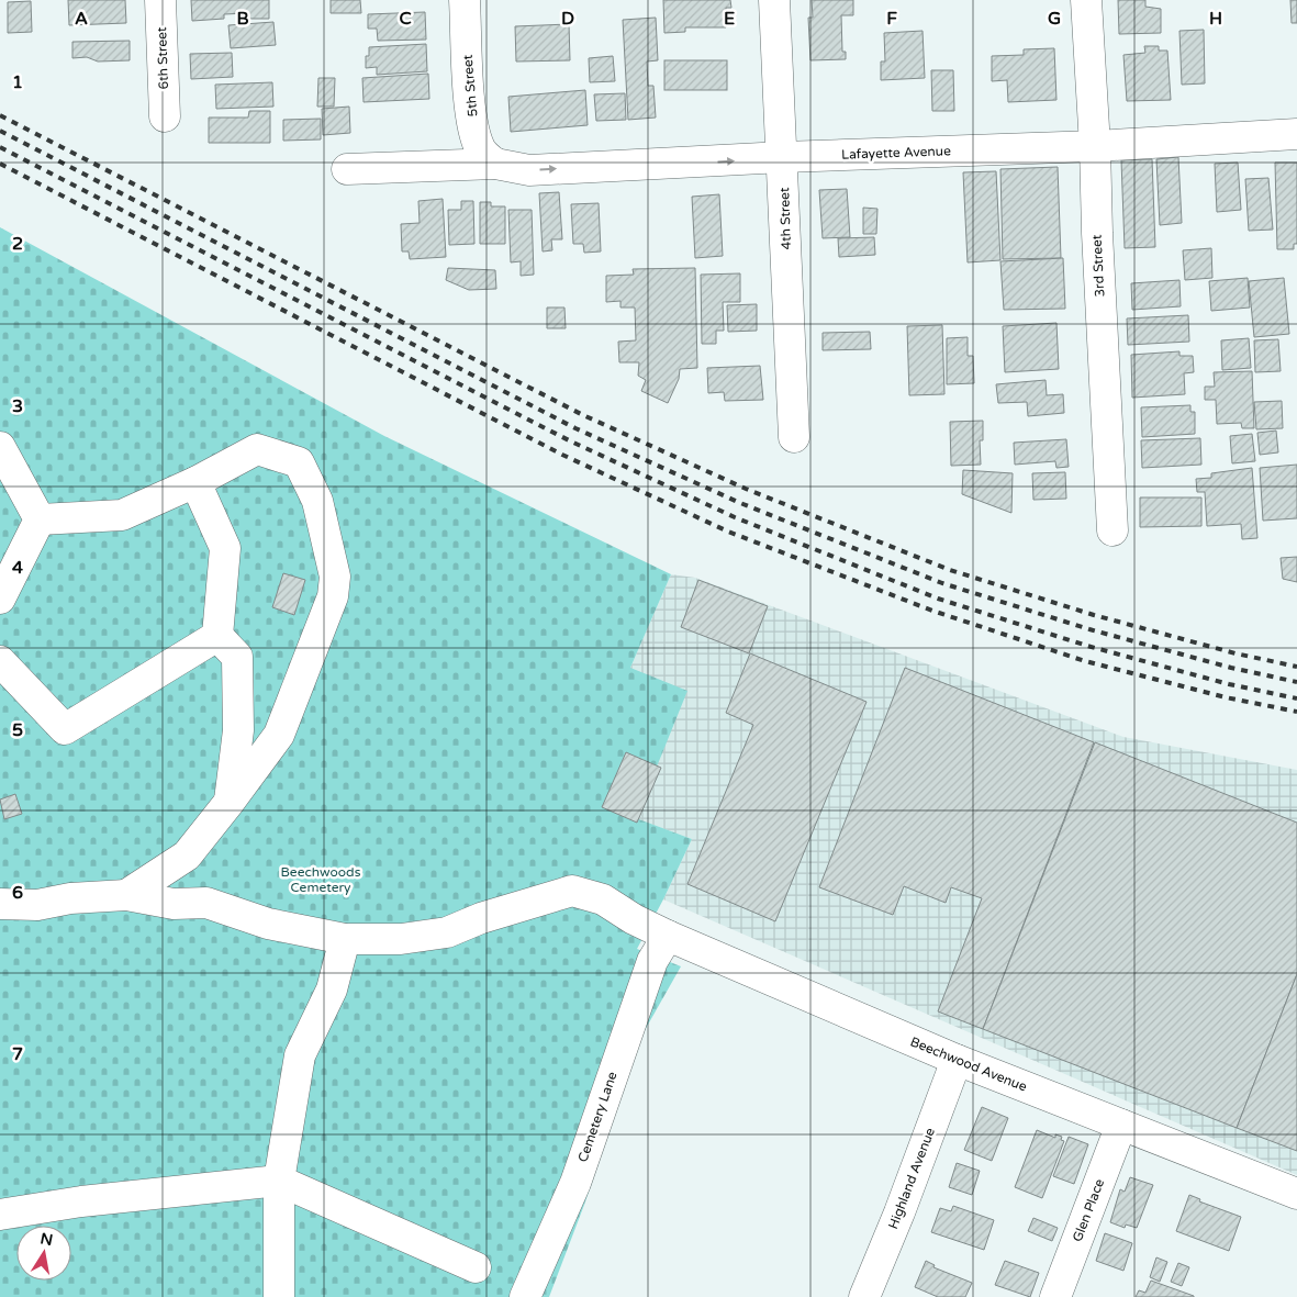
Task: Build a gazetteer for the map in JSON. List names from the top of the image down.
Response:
{
  "streets": {
    "street": [
      "6th Street",
      "5th Street",
      "Lafayette Avenue",
      "4th Street",
      "3rd Street",
      "Beechwood Avenue",
      "Cemetery Lane",
      "Highland Avenue",
      "Glen Place"
    ]
  },
  "crossings": [
    ["5th Street", "Lafayette Avenue"],
    ["Lafayette Avenue", "4th Street"],
    ["Lafayette Avenue", "3rd Street"],
    ["Beechwood Avenue", "Cemetery Lane"],
    ["Beechwood Avenue", "Highland Avenue"],
    ["Beechwood Avenue", "Glen Place"]
  ],
  "parks": ["Beechwoods Cemetery"],
  "north": "top",
  "grid": {
    "columns": [
      "A",
      "B",
      "C",
      "D",
      "E",
      "F",
      "G",
      "H"
    ],
    "rows": [
      "1",
      "2",
      "3",
      "4",
      "5",
      "6",
      "7"
    ]
  }
}
